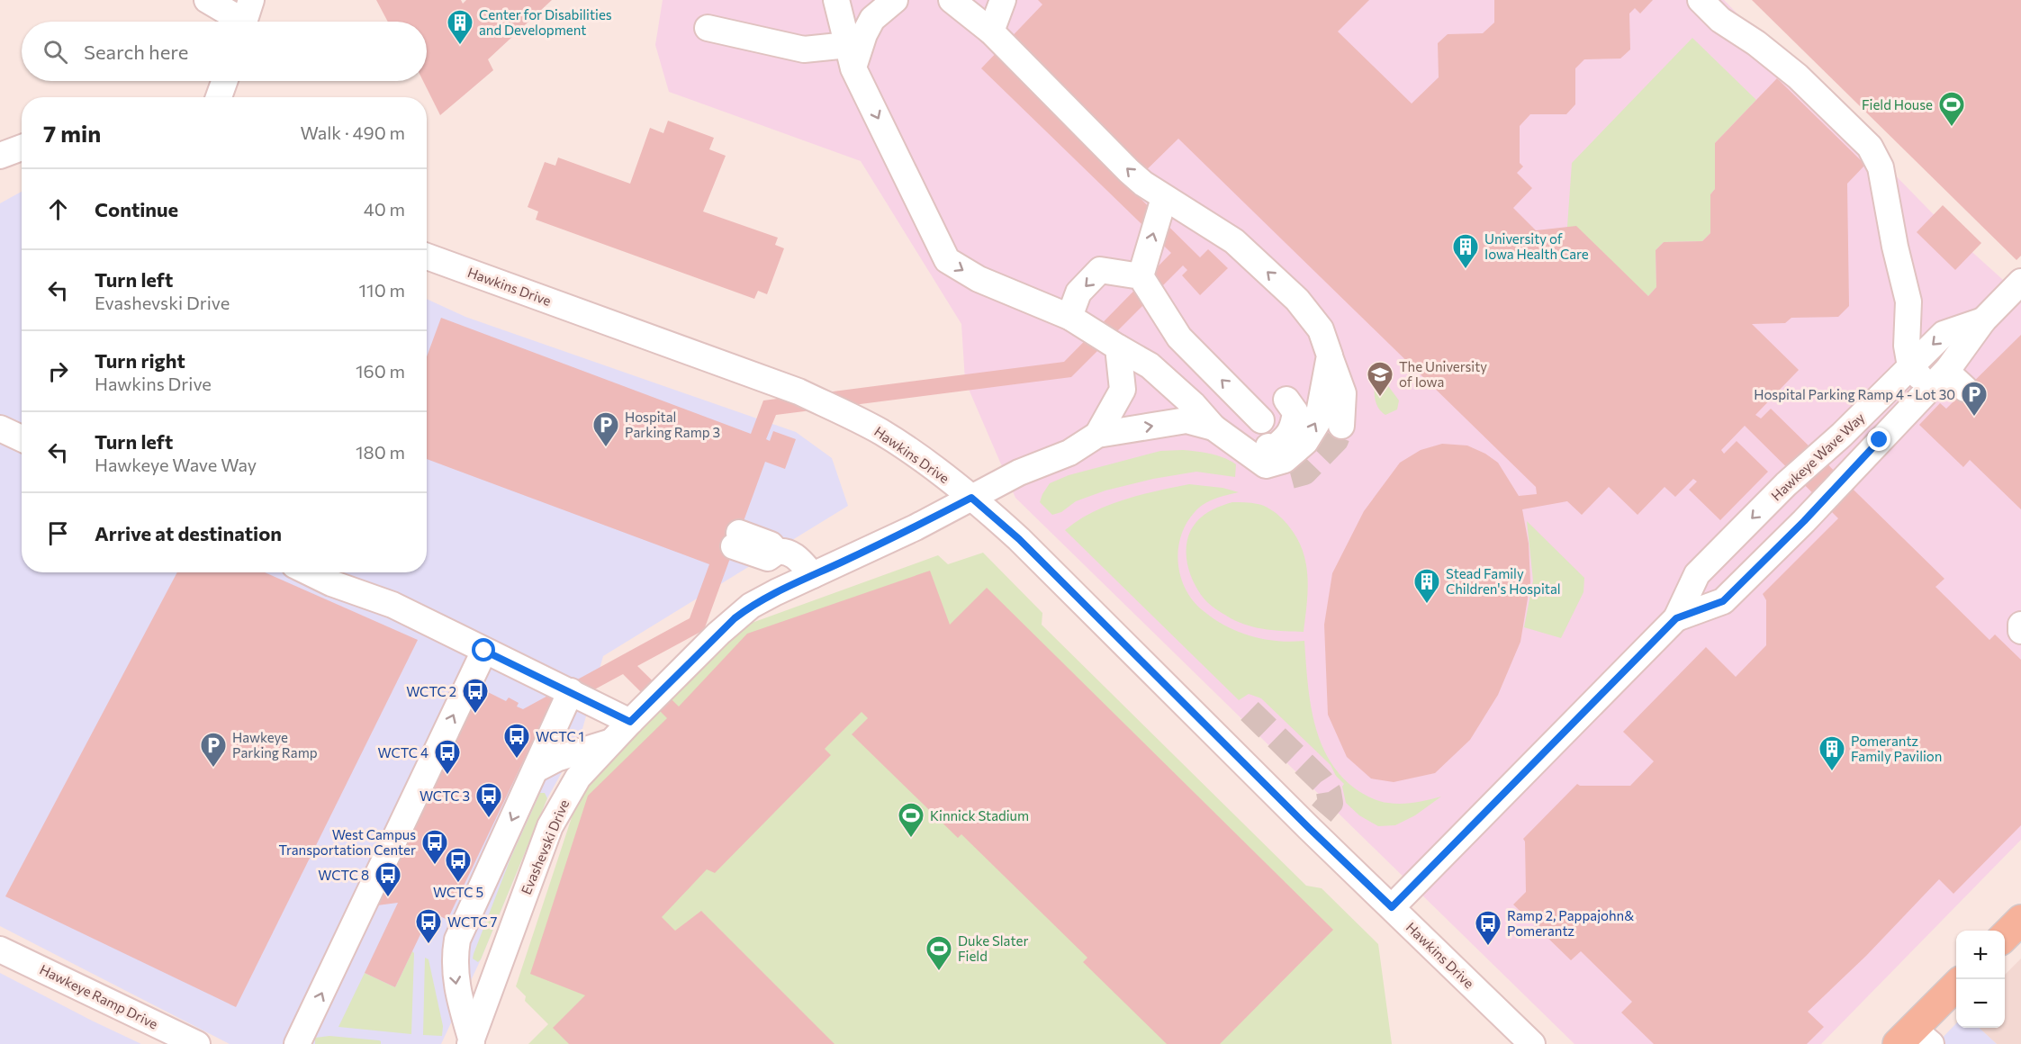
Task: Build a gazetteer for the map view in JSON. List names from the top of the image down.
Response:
{
  "streets": {
    "street": [
      "Hawkins Drive",
      "Hawkeye Wave Way",
      "Evashevski Drive",
      "Hawkeye Ramp Drive"
    ]
  },
  "crossings": [
    ["Hawkins Drive", "Hawkeye Wave Way"],
    ["Hawkins Drive", "Evashevski Drive"]
  ],
  "places": {
    "building": [
      "Center for Disabilities and Development",
      "University of Iowa Health Care",
      "Stead Family Children's Hospital",
      "Pomerantz Family Pavilion"
    ],
    "sports": ["Field House", "Kinnick Stadium", "Duke Slater Field"],
    "school or university": ["The University of Iowa"],
    "parking": ["Hospital Parking Ramp 4 - Lot 30", "Hospital Parking Ramp 3", "Hawkeye Parking Ramp"],
    "bus stop": [
      "WCTC 2",
      "WCTC 1",
      "WCTC 4",
      "WCTC 3",
      "West Campus Transportation Center",
      "WCTC 5",
      "WCTC 8",
      "WCTC 7",
      "Ramp 2, Pappajohn& Pomerantz"
    ]
  },
  "page": {
    "search": "Search here",
    "heading": ["7 min", "Walk · 490 m"],
    "list": [
      ["Continue", "40 m"],
      ["Turn left", "Evashevski Drive", "110 m"],
      ["Turn right", "Hawkins Drive", "160 m"],
      ["Turn left", "Hawkeye Wave Way", "180 m"],
      "Arrive at destination"
    ],
    "map_buttons": ["+", "−"]
  }
}
